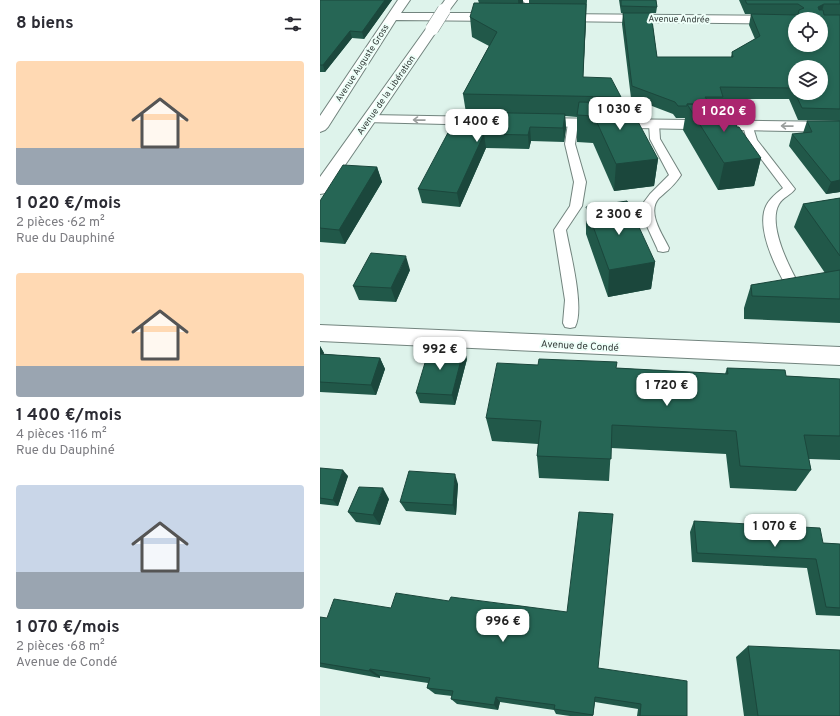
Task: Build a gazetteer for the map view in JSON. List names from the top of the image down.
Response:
{
  "streets": {
    "street": [
      "Avenue Andrée",
      "Avenue Auguste Gross",
      "Avenue de la Libération",
      "Avenue de Condé"
    ]
  },
  "crossings": [
    ["Avenue Andrée", "Avenue Auguste Gross"]
  ],
  "page": {
    "heading": "8 biens",
    "list": [
      {
        "name": "1 020 €/mois",
        "note": "2 pièces · 62 m² · Rue du Dauphiné"
      },
      {
        "name": "1 400 €/mois",
        "note": "4 pièces · 116 m² · Rue du Dauphiné"
      },
      {
        "name": "1 070 €/mois",
        "note": "2 pièces · 68 m² · Avenue de Condé"
      }
    ],
    "price": [
      "1 030 €",
      "1 020 €",
      "1 400 €",
      "2 300 €",
      "992 €",
      "1 720 €",
      "1 070 €",
      "996 €"
    ]
  }
}
